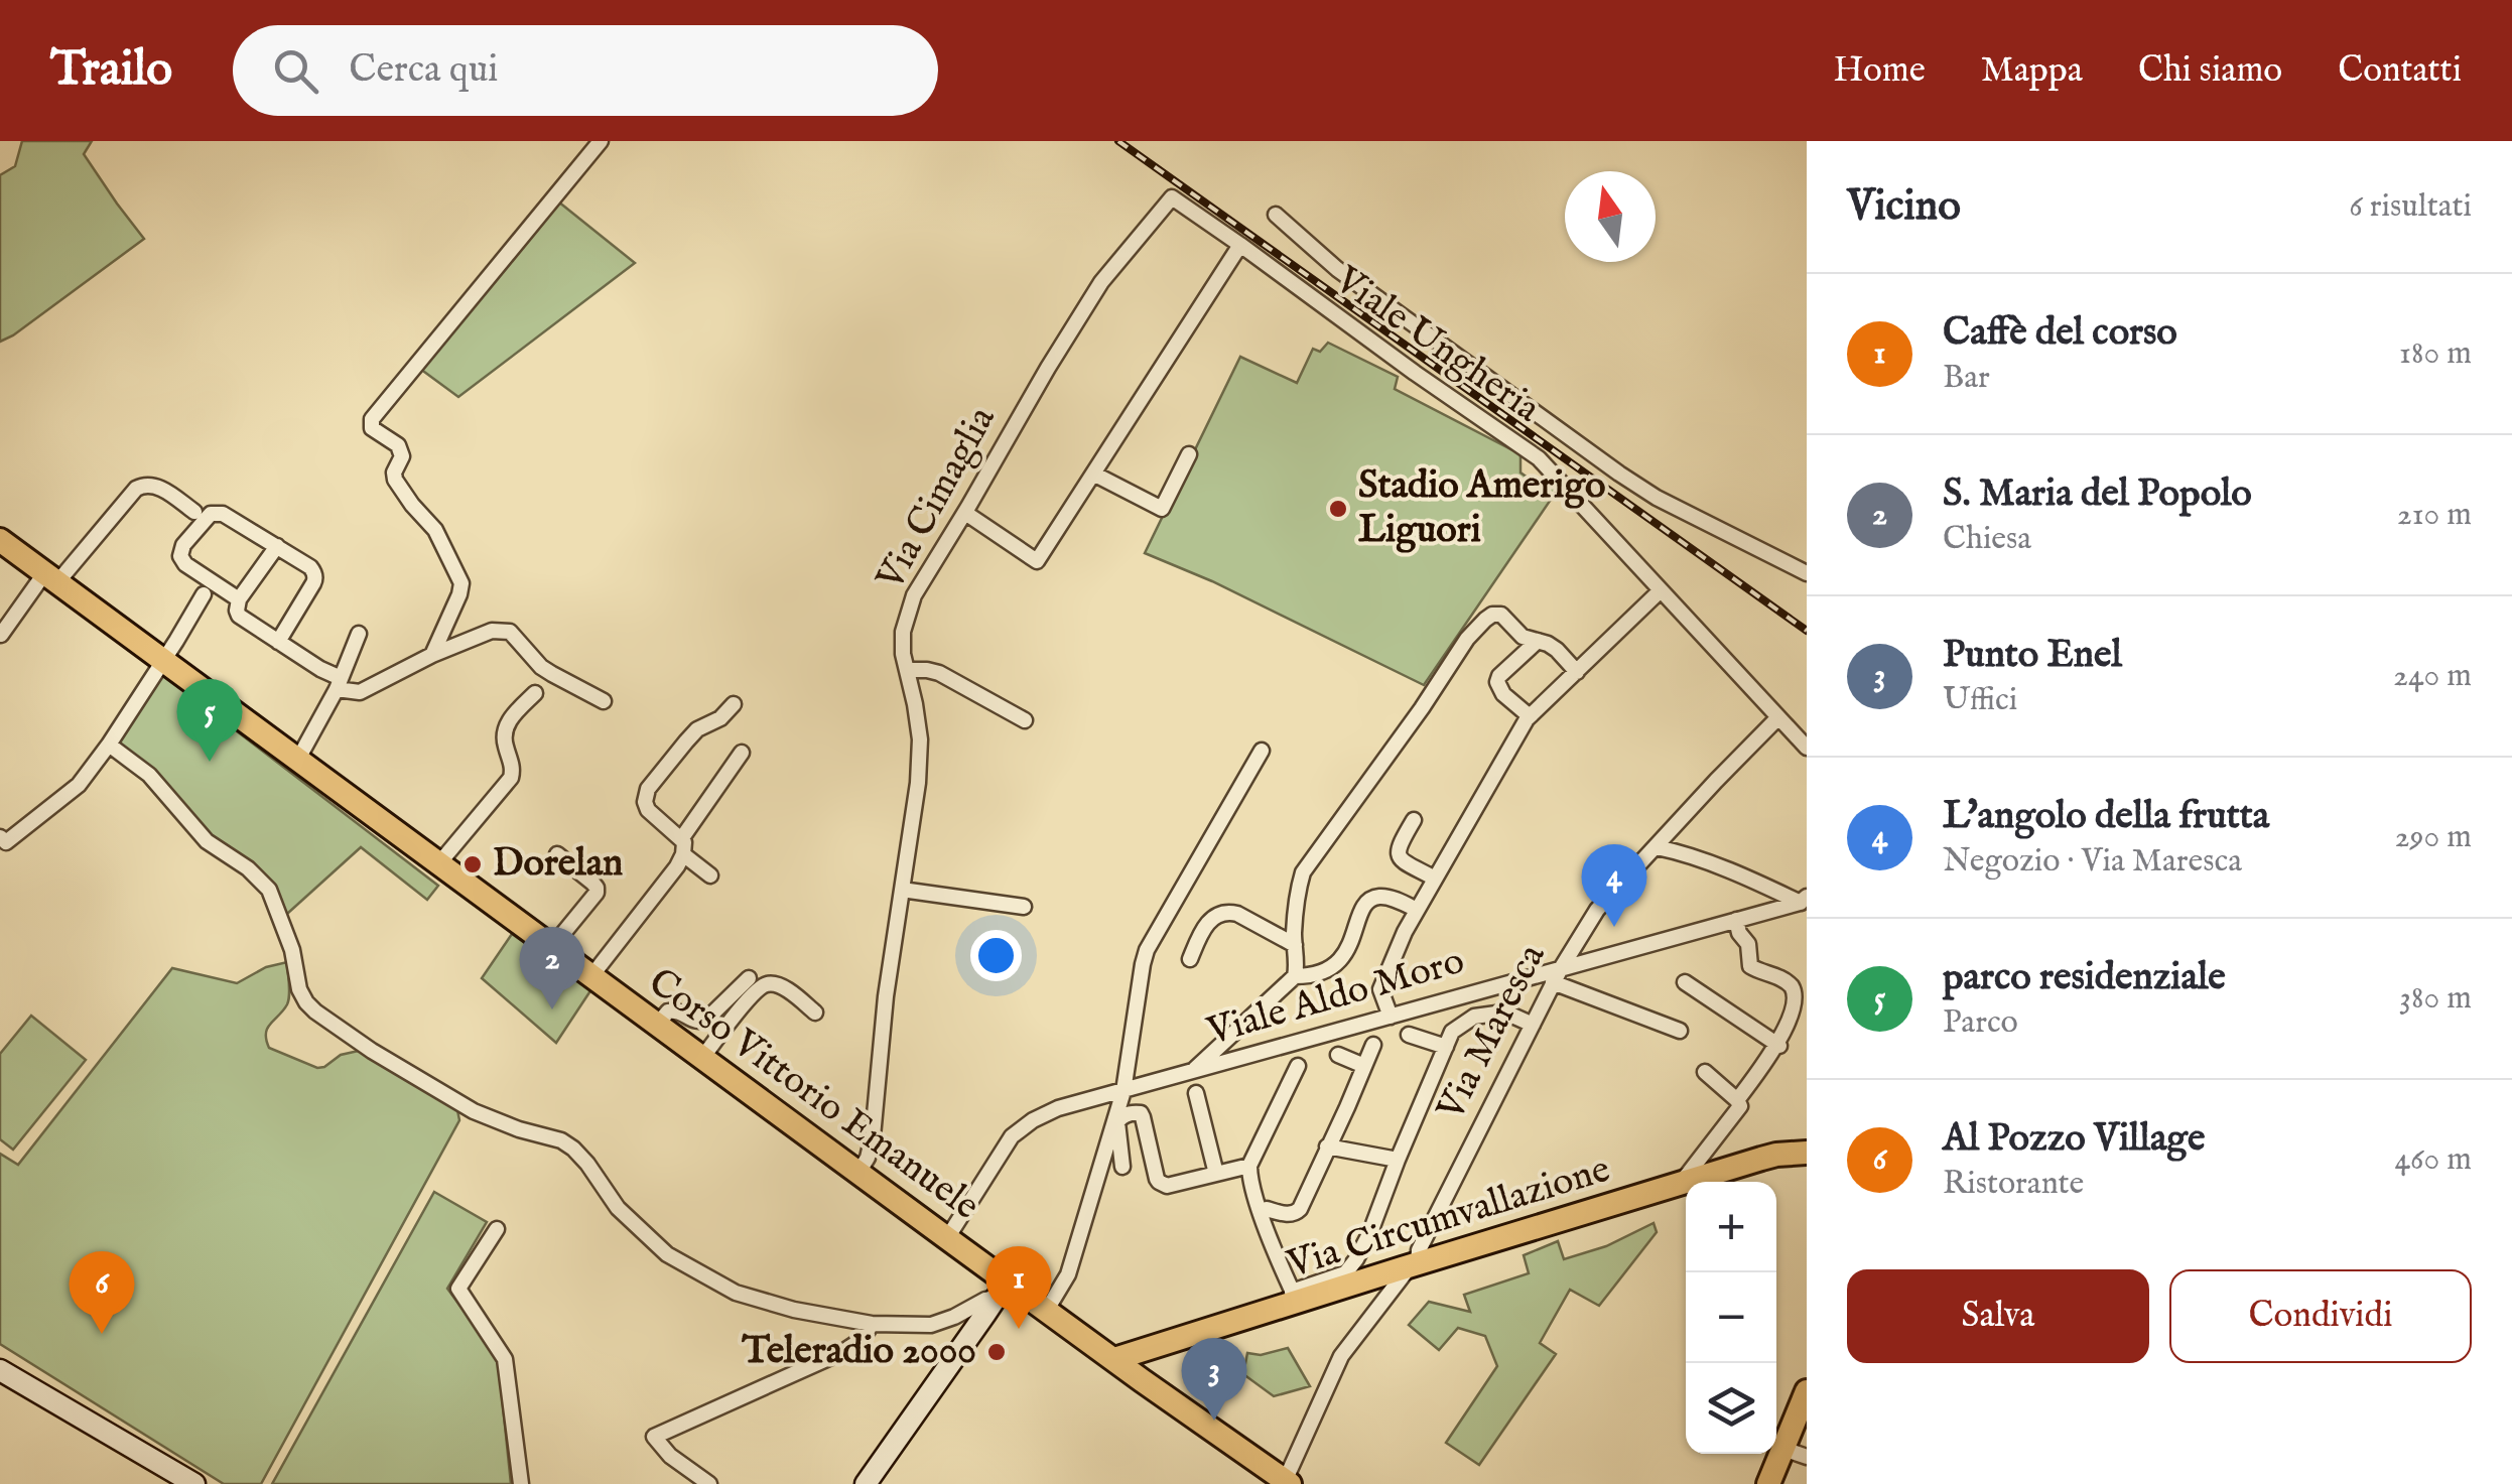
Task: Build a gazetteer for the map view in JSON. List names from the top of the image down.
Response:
{
  "streets": {
    "main road": ["Corso Vittorio Emanuele", "Via Circumvallazione"],
    "street": [
      "Viale Ungheria",
      "Via Cimaglia",
      "Viale Aldo Moro",
      "Via Maresca"
    ]
  },
  "crossings": [
    ["Viale Ungheria", "Via Cimaglia"],
    ["Viale Ungheria", "Via Maresca"],
    ["Via Cimaglia", "Corso Vittorio Emanuele"],
    ["Viale Aldo Moro", "Via Maresca"],
    ["Viale Aldo Moro", "Corso Vittorio Emanuele"],
    ["Via Maresca", "Corso Vittorio Emanuele"],
    ["Via Maresca", "Via Circumvallazione"],
    ["Corso Vittorio Emanuele", "Via Circumvallazione"]
  ],
  "places": ["Stadio Amerigo Liguori", "Dorelan", "Teleradio 2000"],
  "north": "top",
  "page": {
    "header": "Trailo",
    "search": "Cerca qui",
    "nav": [
      "Home",
      "Mappa",
      "Chi siamo",
      "Contatti"
    ],
    "heading": ["Vicino", "6 risultati"],
    "list": [
      {
        "mark": "1",
        "name": "Caffè del corso",
        "note": "Bar",
        "value": "180 m"
      },
      {
        "mark": "2",
        "name": "S. Maria del Popolo",
        "note": "Chiesa",
        "value": "210 m"
      },
      {
        "mark": "3",
        "name": "Punto Enel",
        "note": "Uffici",
        "value": "240 m"
      },
      {
        "mark": "4",
        "name": "L'angolo della frutta",
        "note": "Negozio · Via Maresca",
        "value": "290 m"
      },
      {
        "mark": "5",
        "name": "parco residenziale",
        "note": "Parco",
        "value": "380 m"
      },
      {
        "mark": "6",
        "name": "Al Pozzo Village",
        "note": "Ristorante",
        "value": "460 m"
      }
    ],
    "pins": [
      "5",
      "4",
      "2",
      "1",
      "6",
      "3"
    ],
    "map_buttons": ["+", "−"],
    "buttons": ["Salva", "Condividi"]
  }
}
